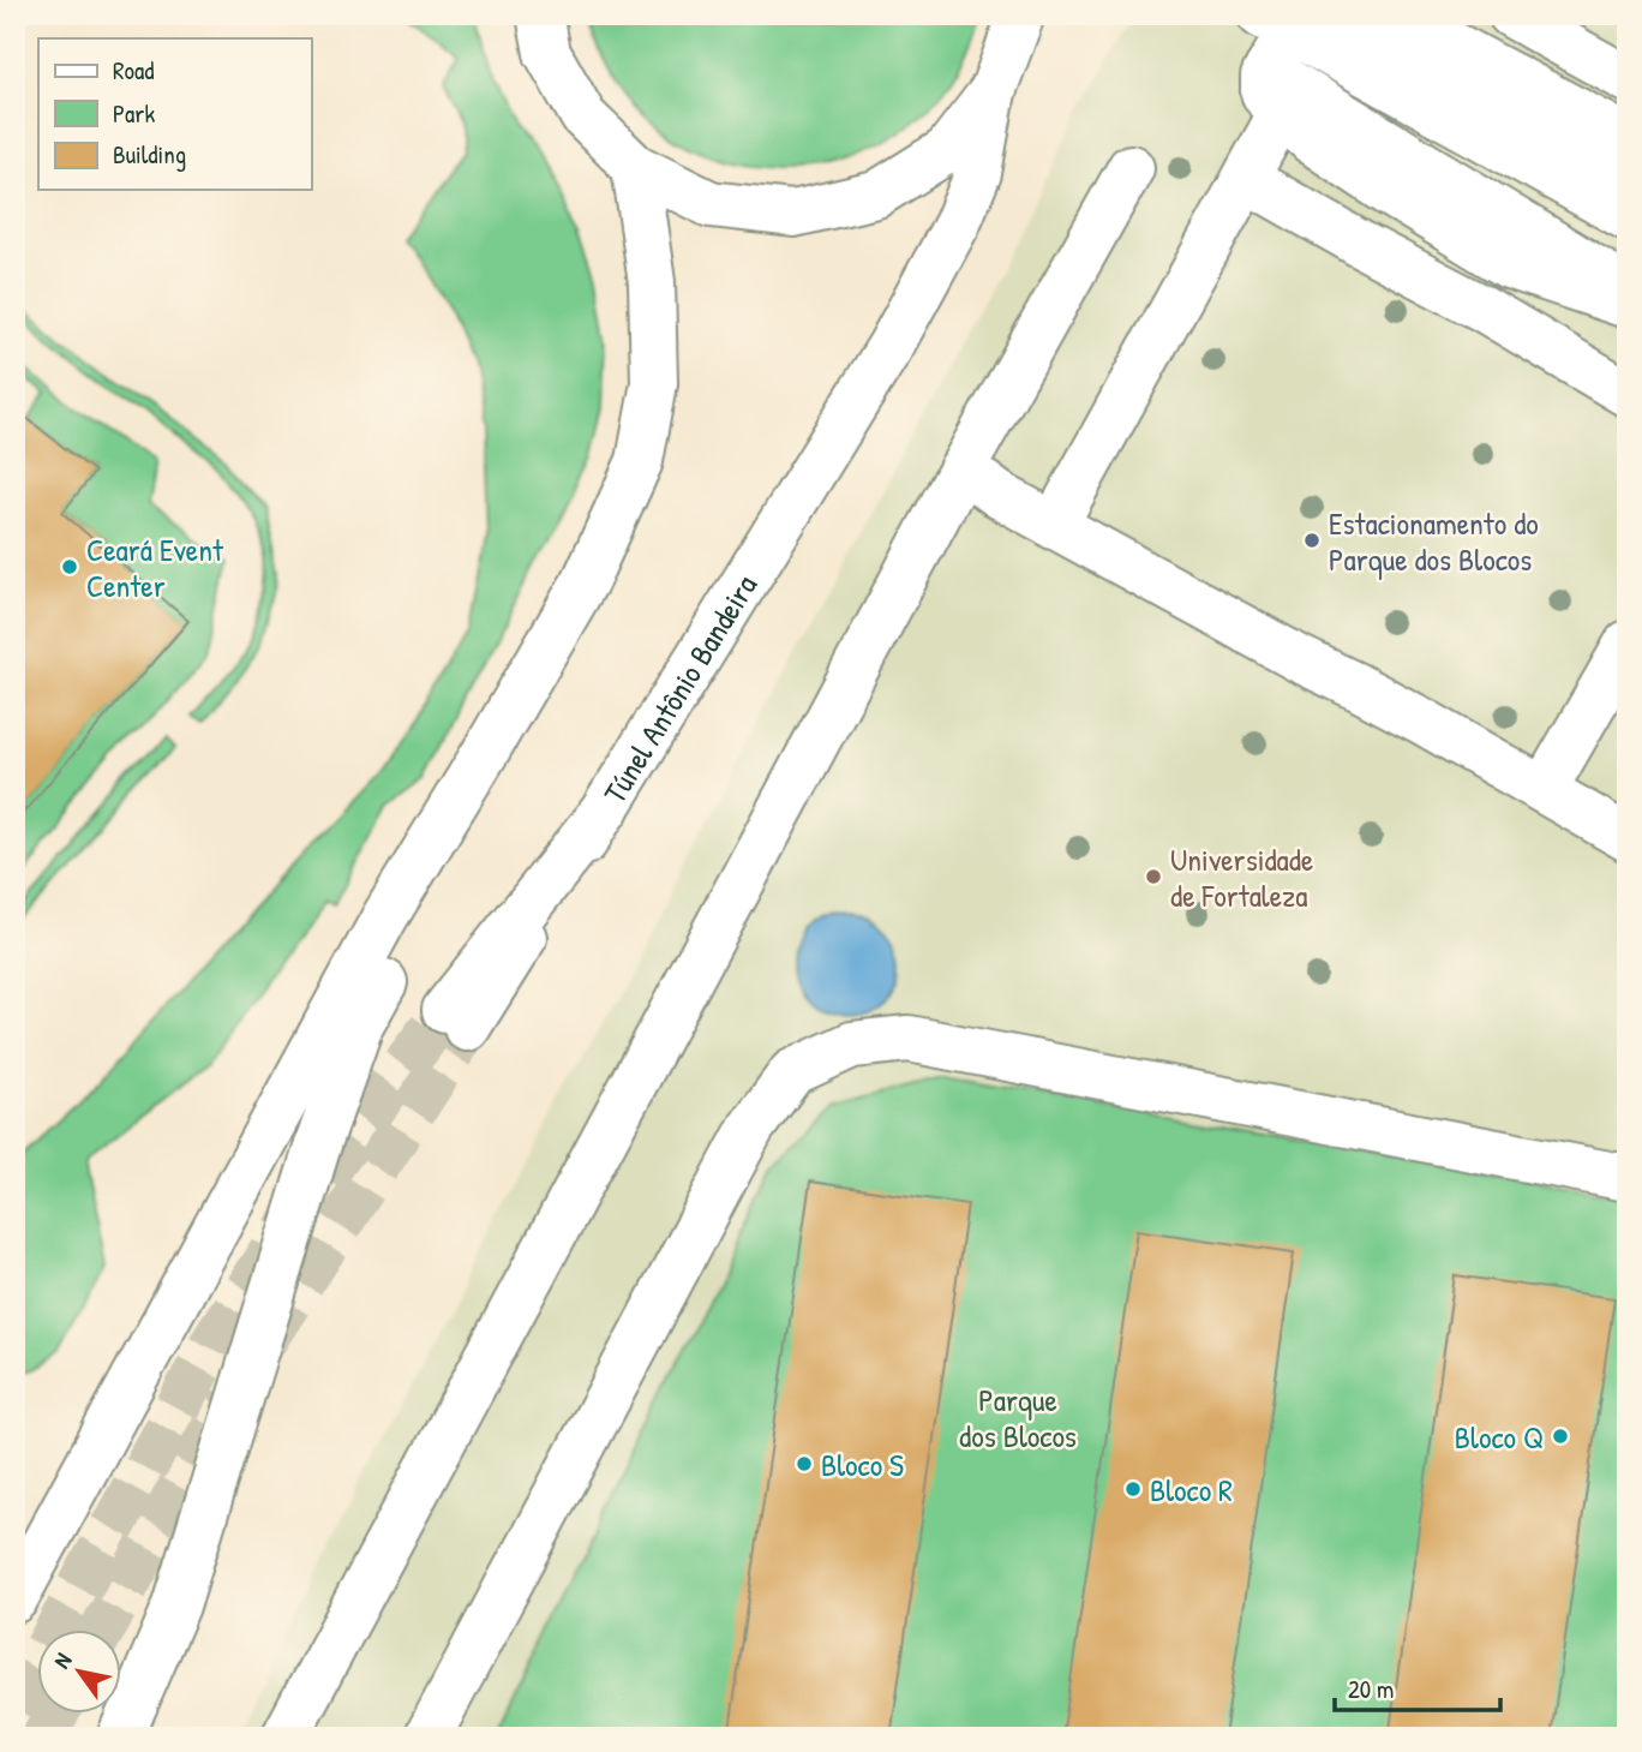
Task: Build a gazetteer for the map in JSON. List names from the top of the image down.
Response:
{
  "streets": {
    "main road": ["Túnel Antônio Bandeira"]
  },
  "parks": ["Parque dos Blocos"],
  "places": [
    "Estacionamento do Parque dos Blocos",
    "Ceará Event Center",
    "Universidade de Fortaleza",
    "Bloco Q",
    "Bloco S",
    "Bloco R"
  ],
  "legend": ["Road", "Park", "Building"],
  "scale_bar": "20 m",
  "north": "top left"
}
